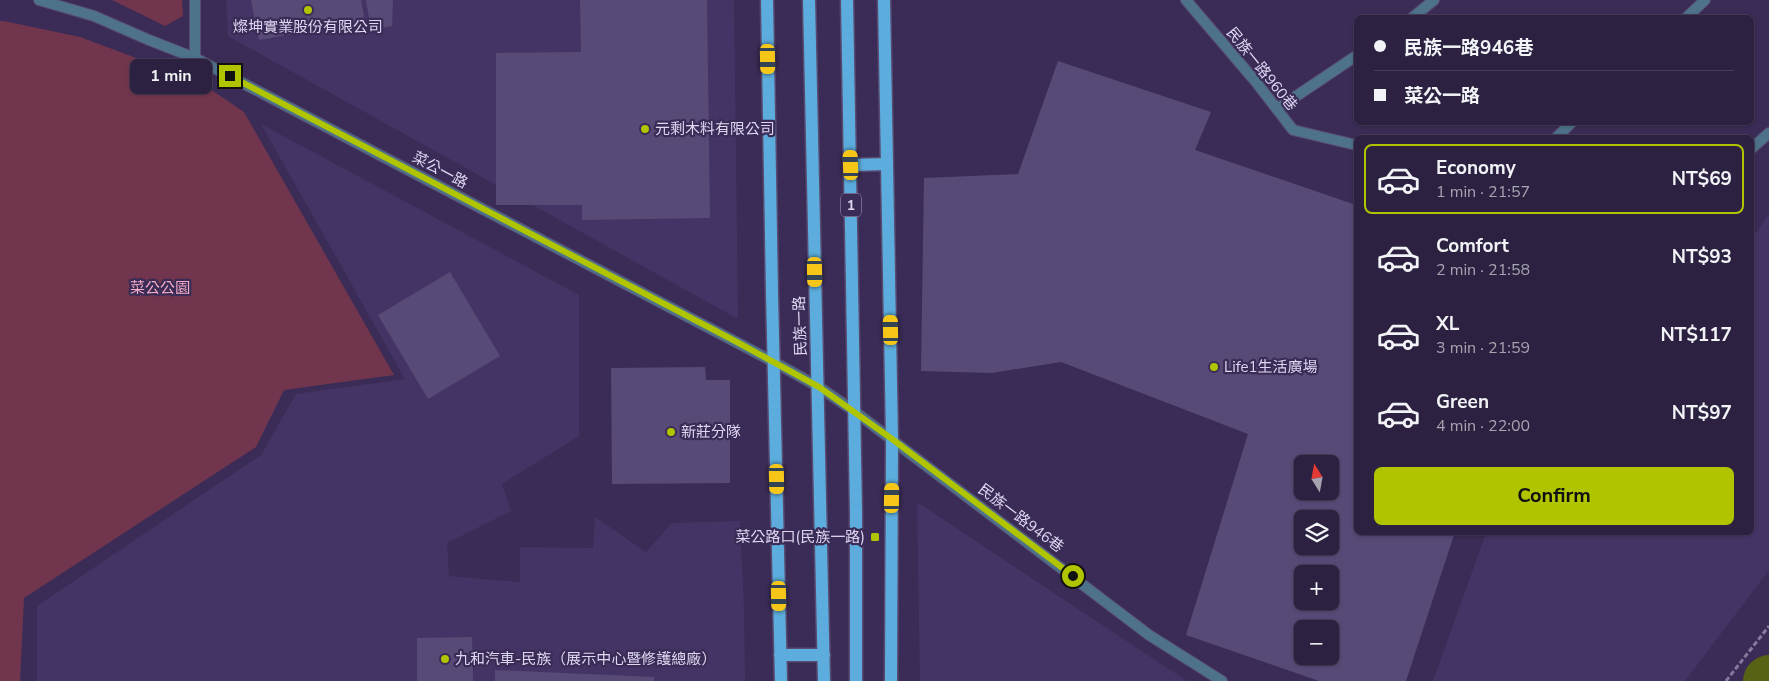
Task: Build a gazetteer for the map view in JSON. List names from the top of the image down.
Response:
{
  "streets": {
    "main road": ["1", "民族一路"],
    "street": ["民族一路960巷", "菜公一路", "民族一路946巷"]
  },
  "crossings": [
    ["菜公一路", "1"],
    ["菜公一路", "民族一路"],
    ["菜公一路", "民族一路946巷"],
    ["1", "民族一路946巷"]
  ],
  "parks": ["菜公公園"],
  "places": {
    "other": [
      "燦坤實業股份有限公司",
      "元剩木料有限公司",
      "Life1生活廣場",
      "新莊分隊",
      "九和汽車-民族（展示中心暨修護總廠）"
    ],
    "transit": ["菜公路口(民族一路)"]
  },
  "north": "top",
  "page": {
    "banner": ["民族一路946巷", "菜公一路"],
    "bubble": "1 min",
    "list": [
      {
        "name": "Economy",
        "note": "1 min · 21:57",
        "value": "NT$69"
      },
      {
        "name": "Comfort",
        "note": "2 min · 21:58",
        "value": "NT$93"
      },
      {
        "name": "XL",
        "note": "3 min · 21:59",
        "value": "NT$117"
      },
      {
        "name": "Green",
        "note": "4 min · 22:00",
        "value": "NT$97"
      }
    ],
    "map_buttons": ["+", "−"],
    "buttons": "Confirm"
  }
}
